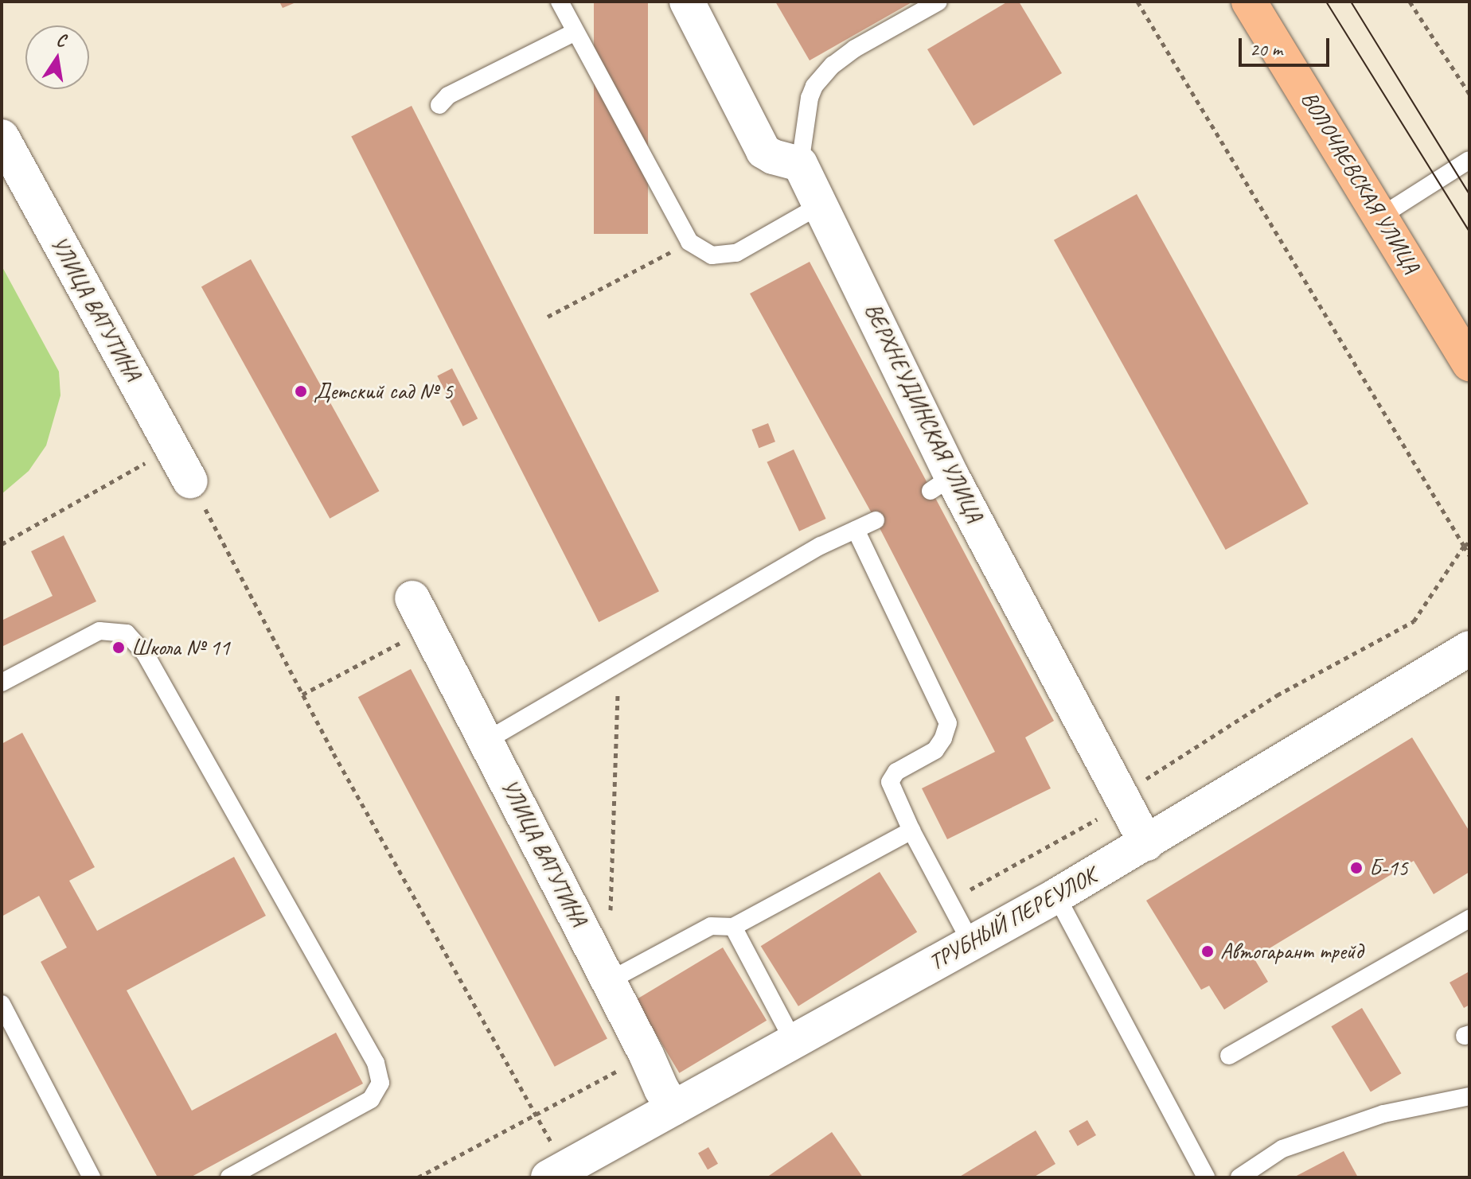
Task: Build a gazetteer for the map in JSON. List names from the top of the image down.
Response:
{
  "streets": {
    "main road": ["ВОЛОЧАЕВСКАЯ УЛИЦА"],
    "street": ["УЛИЦА ВАТУТИНА", "ВЕРХНЕУДИНСКАЯ УЛИЦА", "ТРУБНЫЙ ПЕРЕУЛОК"]
  },
  "crossings": [
    ["УЛИЦА ВАТУТИНА", "ТРУБНЫЙ ПЕРЕУЛОК"],
    ["ВЕРХНЕУДИНСКАЯ УЛИЦА", "ТРУБНЫЙ ПЕРЕУЛОК"]
  ],
  "places": [
    "Детский сад № 5",
    "Школа № 11",
    "Б-15",
    "Автогарант трейд"
  ],
  "scale_bar": "20 m",
  "north": "top"
}
